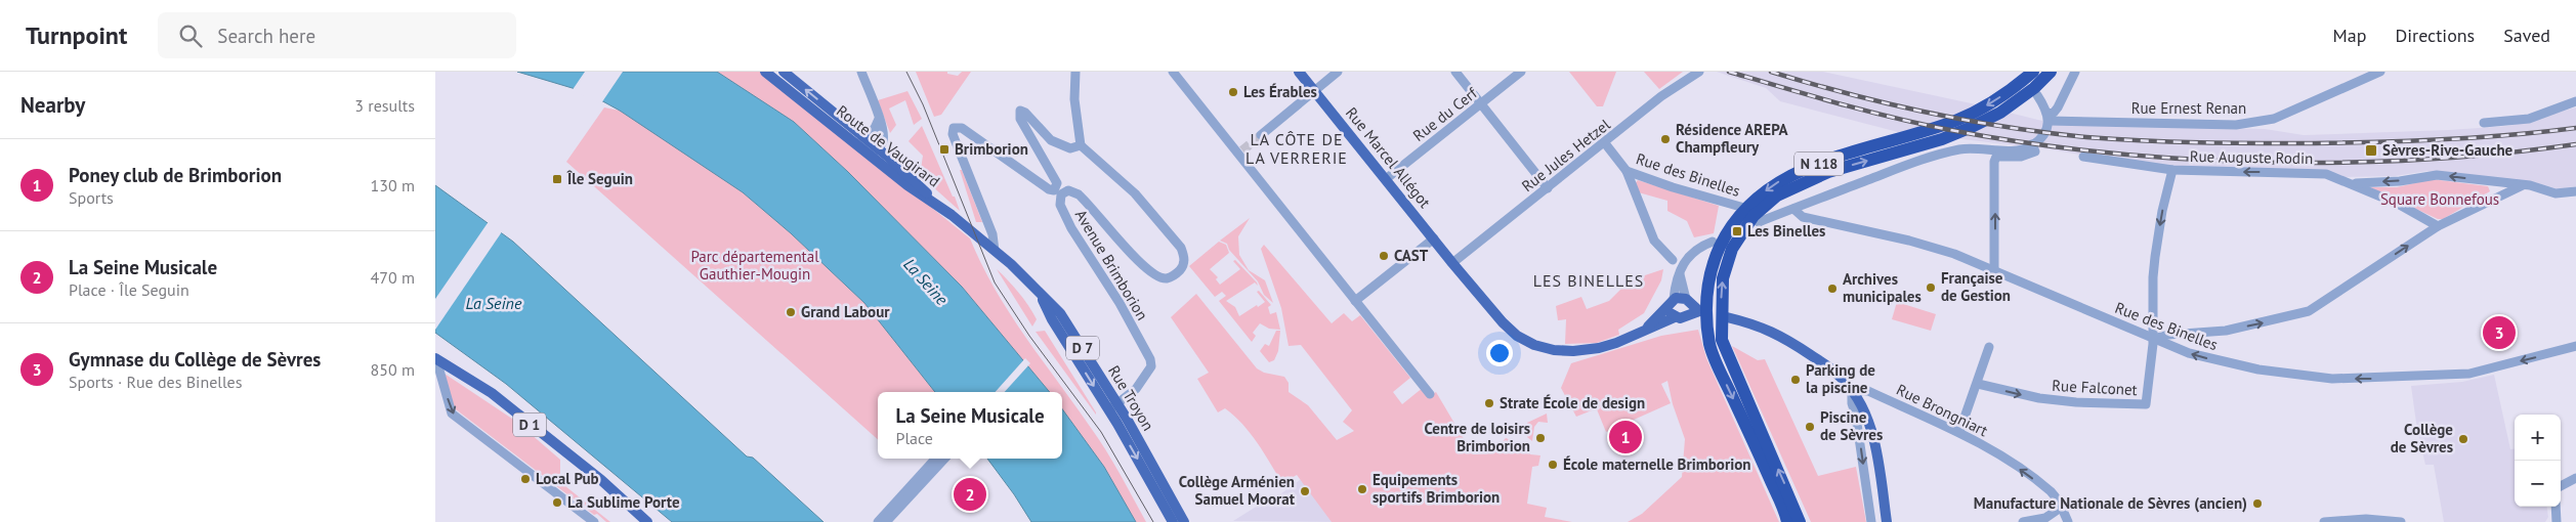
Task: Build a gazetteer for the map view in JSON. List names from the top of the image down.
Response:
{
  "streets": {
    "highway": ["N 118"],
    "main road": [
      "Route de Vaugirard",
      "Rue Marcel Allégot",
      "D 7",
      "Rue Troyon",
      "D 1"
    ],
    "street": [
      "Rue Ernest Renan",
      "Rue du Cerf",
      "Rue Jules Hetzel",
      "Rue Auguste Rodin",
      "Rue des Binelles",
      "Avenue Brimborion",
      "Rue Falconet",
      "Rue Brongniart"
    ]
  },
  "crossings": [
    ["Rue du Cerf", "Rue Marcel Allégot"],
    ["Route de Vaugirard", "Rue Troyon"],
    ["Rue Jules Hetzel", "Rue Marcel Allégot"],
    ["Rue Jules Hetzel", "Rue des Binelles"],
    ["Rue des Binelles", "Rue Falconet"],
    ["Avenue Brimborion", "Rue Troyon"]
  ],
  "one_way": ["Rue Auguste Rodin", "Rue Brongniart"],
  "districts": ["LA CÔTE DE LA VERRERIE", "LES BINELLES"],
  "water": ["La Seine"],
  "parks": ["Square Bonnefous", "Parc départemental Gauthier-Mougin"],
  "places": {
    "other": [
      "Les Érables",
      "Résidence AREPA Champfleury",
      "CAST",
      "Française de Gestion",
      "Archives municipales",
      "Grand Labour",
      "Parking de la piscine",
      "Strate École de design",
      "Piscine de Sèvres",
      "Centre de loisirs Brimborion",
      "Collège de Sèvres",
      "École maternelle Brimborion",
      "Local Pub",
      "Equipements sportifs Brimborion",
      "Collège Arménien Samuel Moorat",
      "La Sublime Porte",
      "Manufacture Nationale de Sèvres (ancien)"
    ],
    "transit": [
      "Brimborion",
      "Sèvres-Rive-Gauche",
      "Île Seguin",
      "Les Binelles"
    ]
  },
  "page": {
    "header": "Turnpoint",
    "search": "Search here",
    "nav": ["Map", "Directions", "Saved"],
    "heading": ["Nearby", "3 results"],
    "list": [
      {
        "mark": "1",
        "name": "Poney club de Brimborion",
        "note": "Sports",
        "value": "130 m"
      },
      {
        "mark": "2",
        "name": "La Seine Musicale",
        "note": "Place · Île Seguin",
        "value": "470 m"
      },
      {
        "mark": "3",
        "name": "Gymnase du Collège de Sèvres",
        "note": "Sports · Rue des Binelles",
        "value": "850 m"
      }
    ],
    "pins": ["3", "1", "2"],
    "popup": ["La Seine Musicale", "Place"],
    "map_buttons": ["+", "−"]
  }
}
